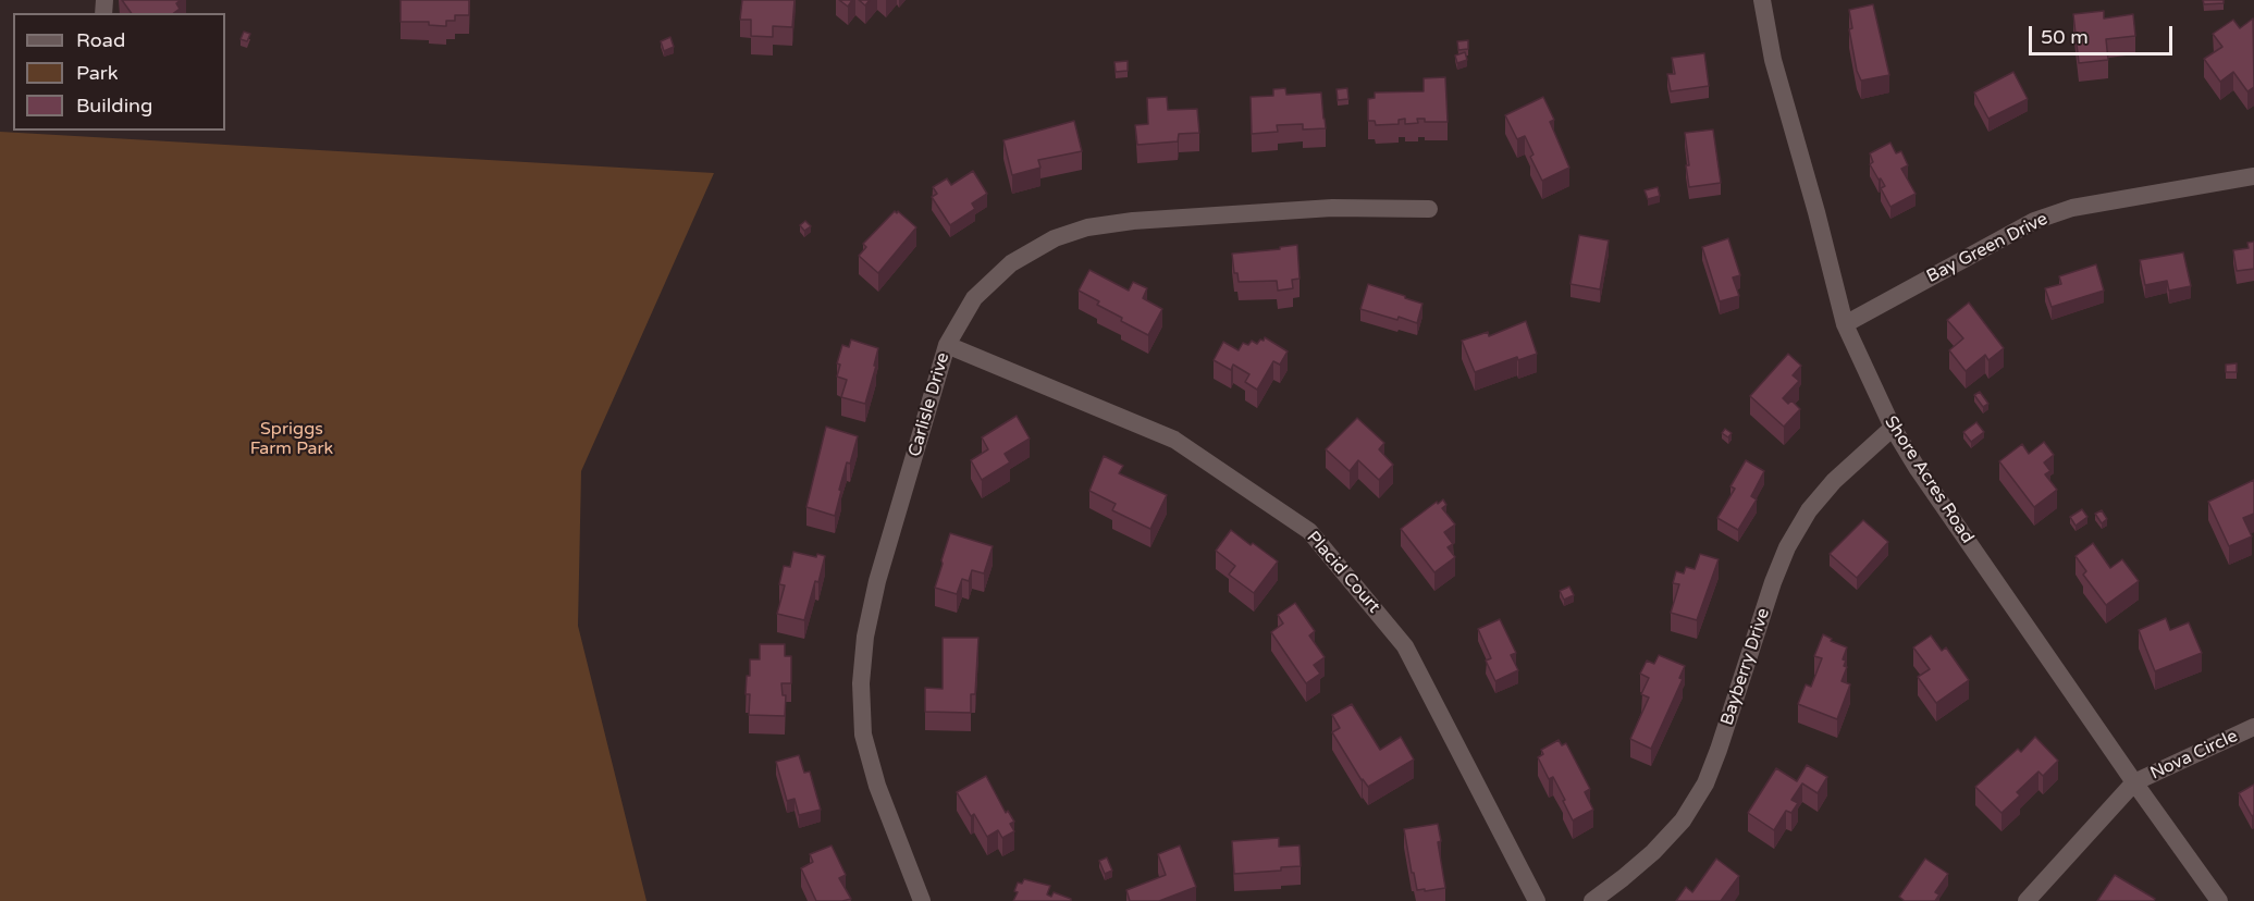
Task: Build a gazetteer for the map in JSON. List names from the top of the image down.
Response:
{
  "streets": {
    "street": [
      "Bay Green Drive",
      "Carlisle Drive",
      "Shore Acres Road",
      "Placid Court",
      "Bayberry Drive",
      "Nova Circle"
    ]
  },
  "crossings": [
    ["Bay Green Drive", "Shore Acres Road"],
    ["Carlisle Drive", "Placid Court"],
    ["Shore Acres Road", "Bayberry Drive"],
    ["Shore Acres Road", "Nova Circle"]
  ],
  "parks": ["Spriggs Farm Park"],
  "legend": ["Road", "Park", "Building"],
  "scale_bar": "50 m"
}
